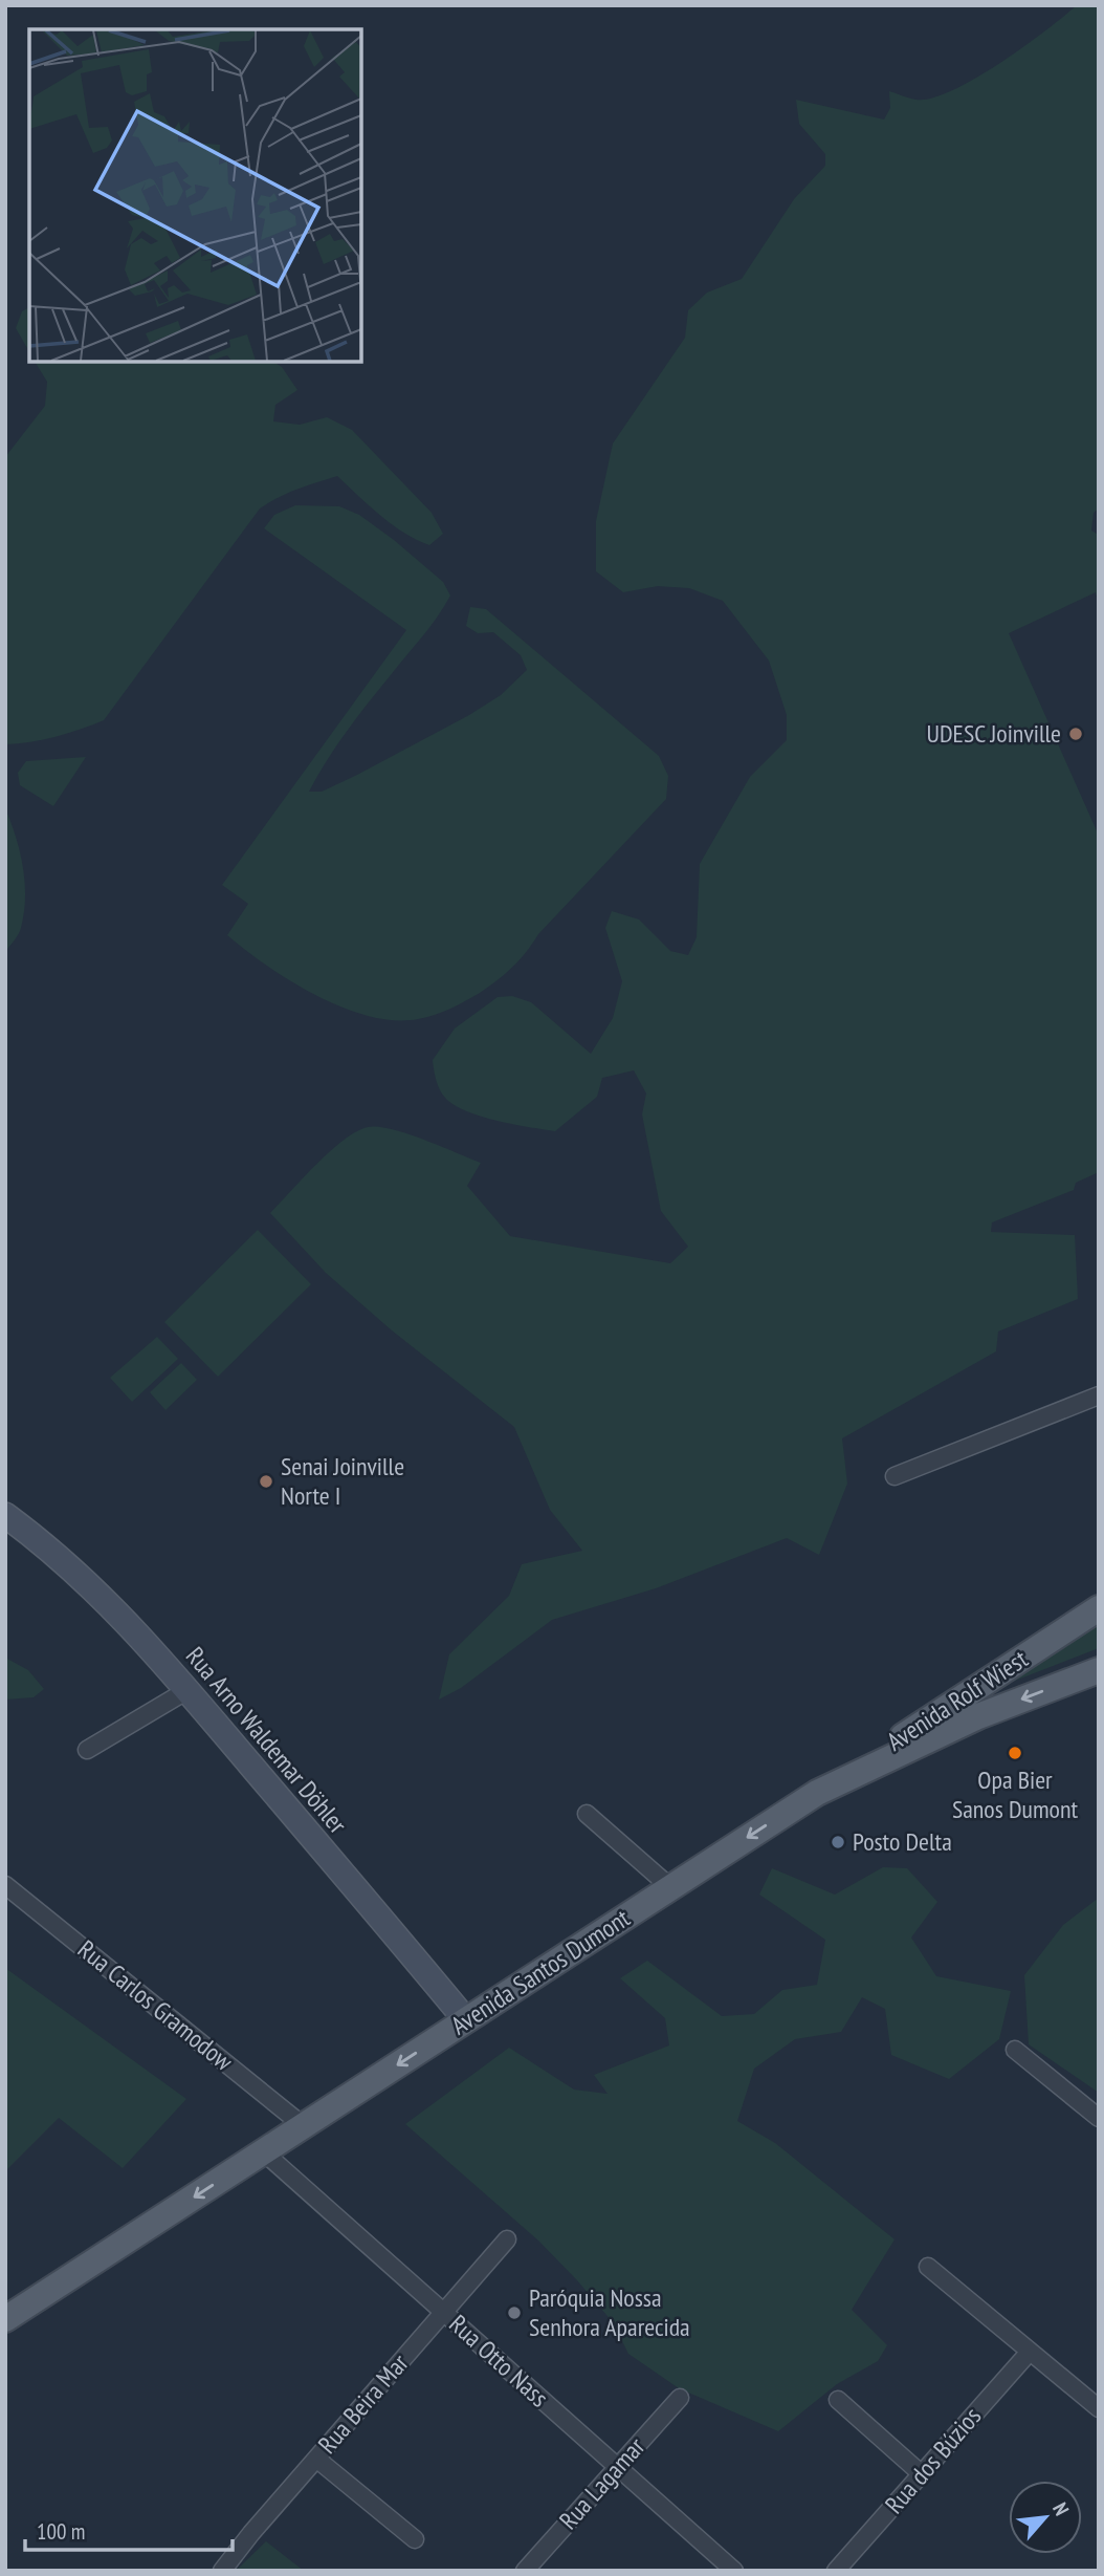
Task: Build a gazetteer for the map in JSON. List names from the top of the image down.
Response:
{
  "streets": {
    "main road": ["Avenida Rolf Wiest", "Rua Arno Waldemar Döhler", "Avenida Santos Dumont"],
    "street": [
      "Rua Carlos Gramodow",
      "Rua Otto Nass",
      "Rua Beira Mar",
      "Rua dos Búzios",
      "Rua Lagamar"
    ]
  },
  "crossings": [
    ["Avenida Rolf Wiest", "Avenida Santos Dumont"],
    ["Rua Arno Waldemar Döhler", "Avenida Santos Dumont"],
    ["Avenida Santos Dumont", "Rua Carlos Gramodow"],
    ["Avenida Santos Dumont", "Rua Otto Nass"],
    ["Rua Otto Nass", "Rua Beira Mar"],
    ["Rua Otto Nass", "Rua Lagamar"]
  ],
  "one_way": ["Avenida Santos Dumont"],
  "places": [
    "UDESC Joinville",
    "Senai Joinville Norte I",
    "Opa Bier Sanos Dumont",
    "Posto Delta",
    "Paróquia Nossa Senhora Aparecida"
  ],
  "scale_bar": "100 m",
  "north": "top right"
}
